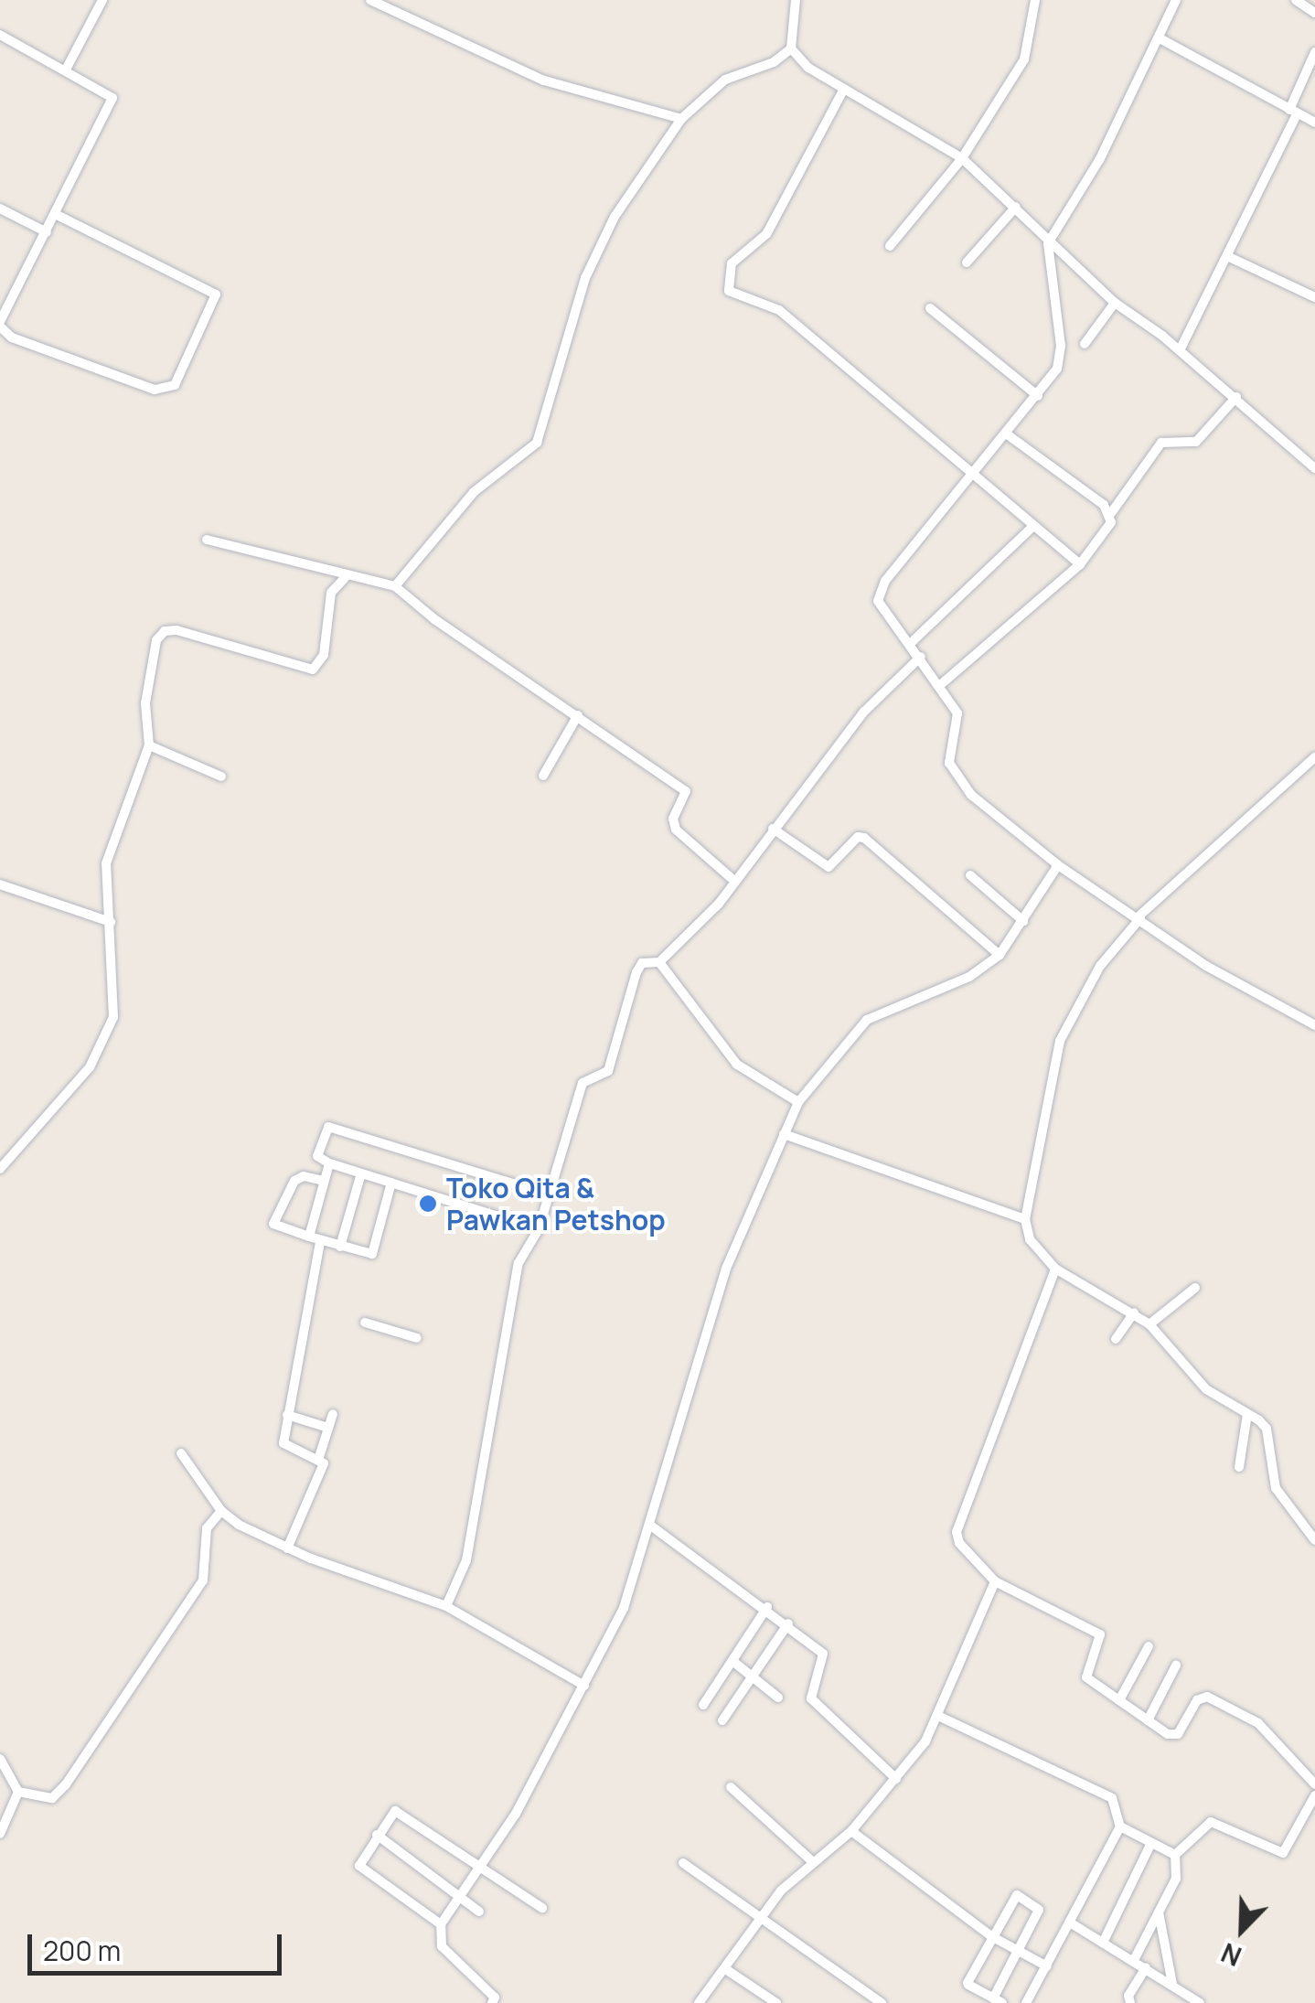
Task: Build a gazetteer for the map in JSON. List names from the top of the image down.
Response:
{
  "places": ["Toko Qita & Pawkan Petshop"],
  "scale_bar": "200 m",
  "north": "bottom left"
}
